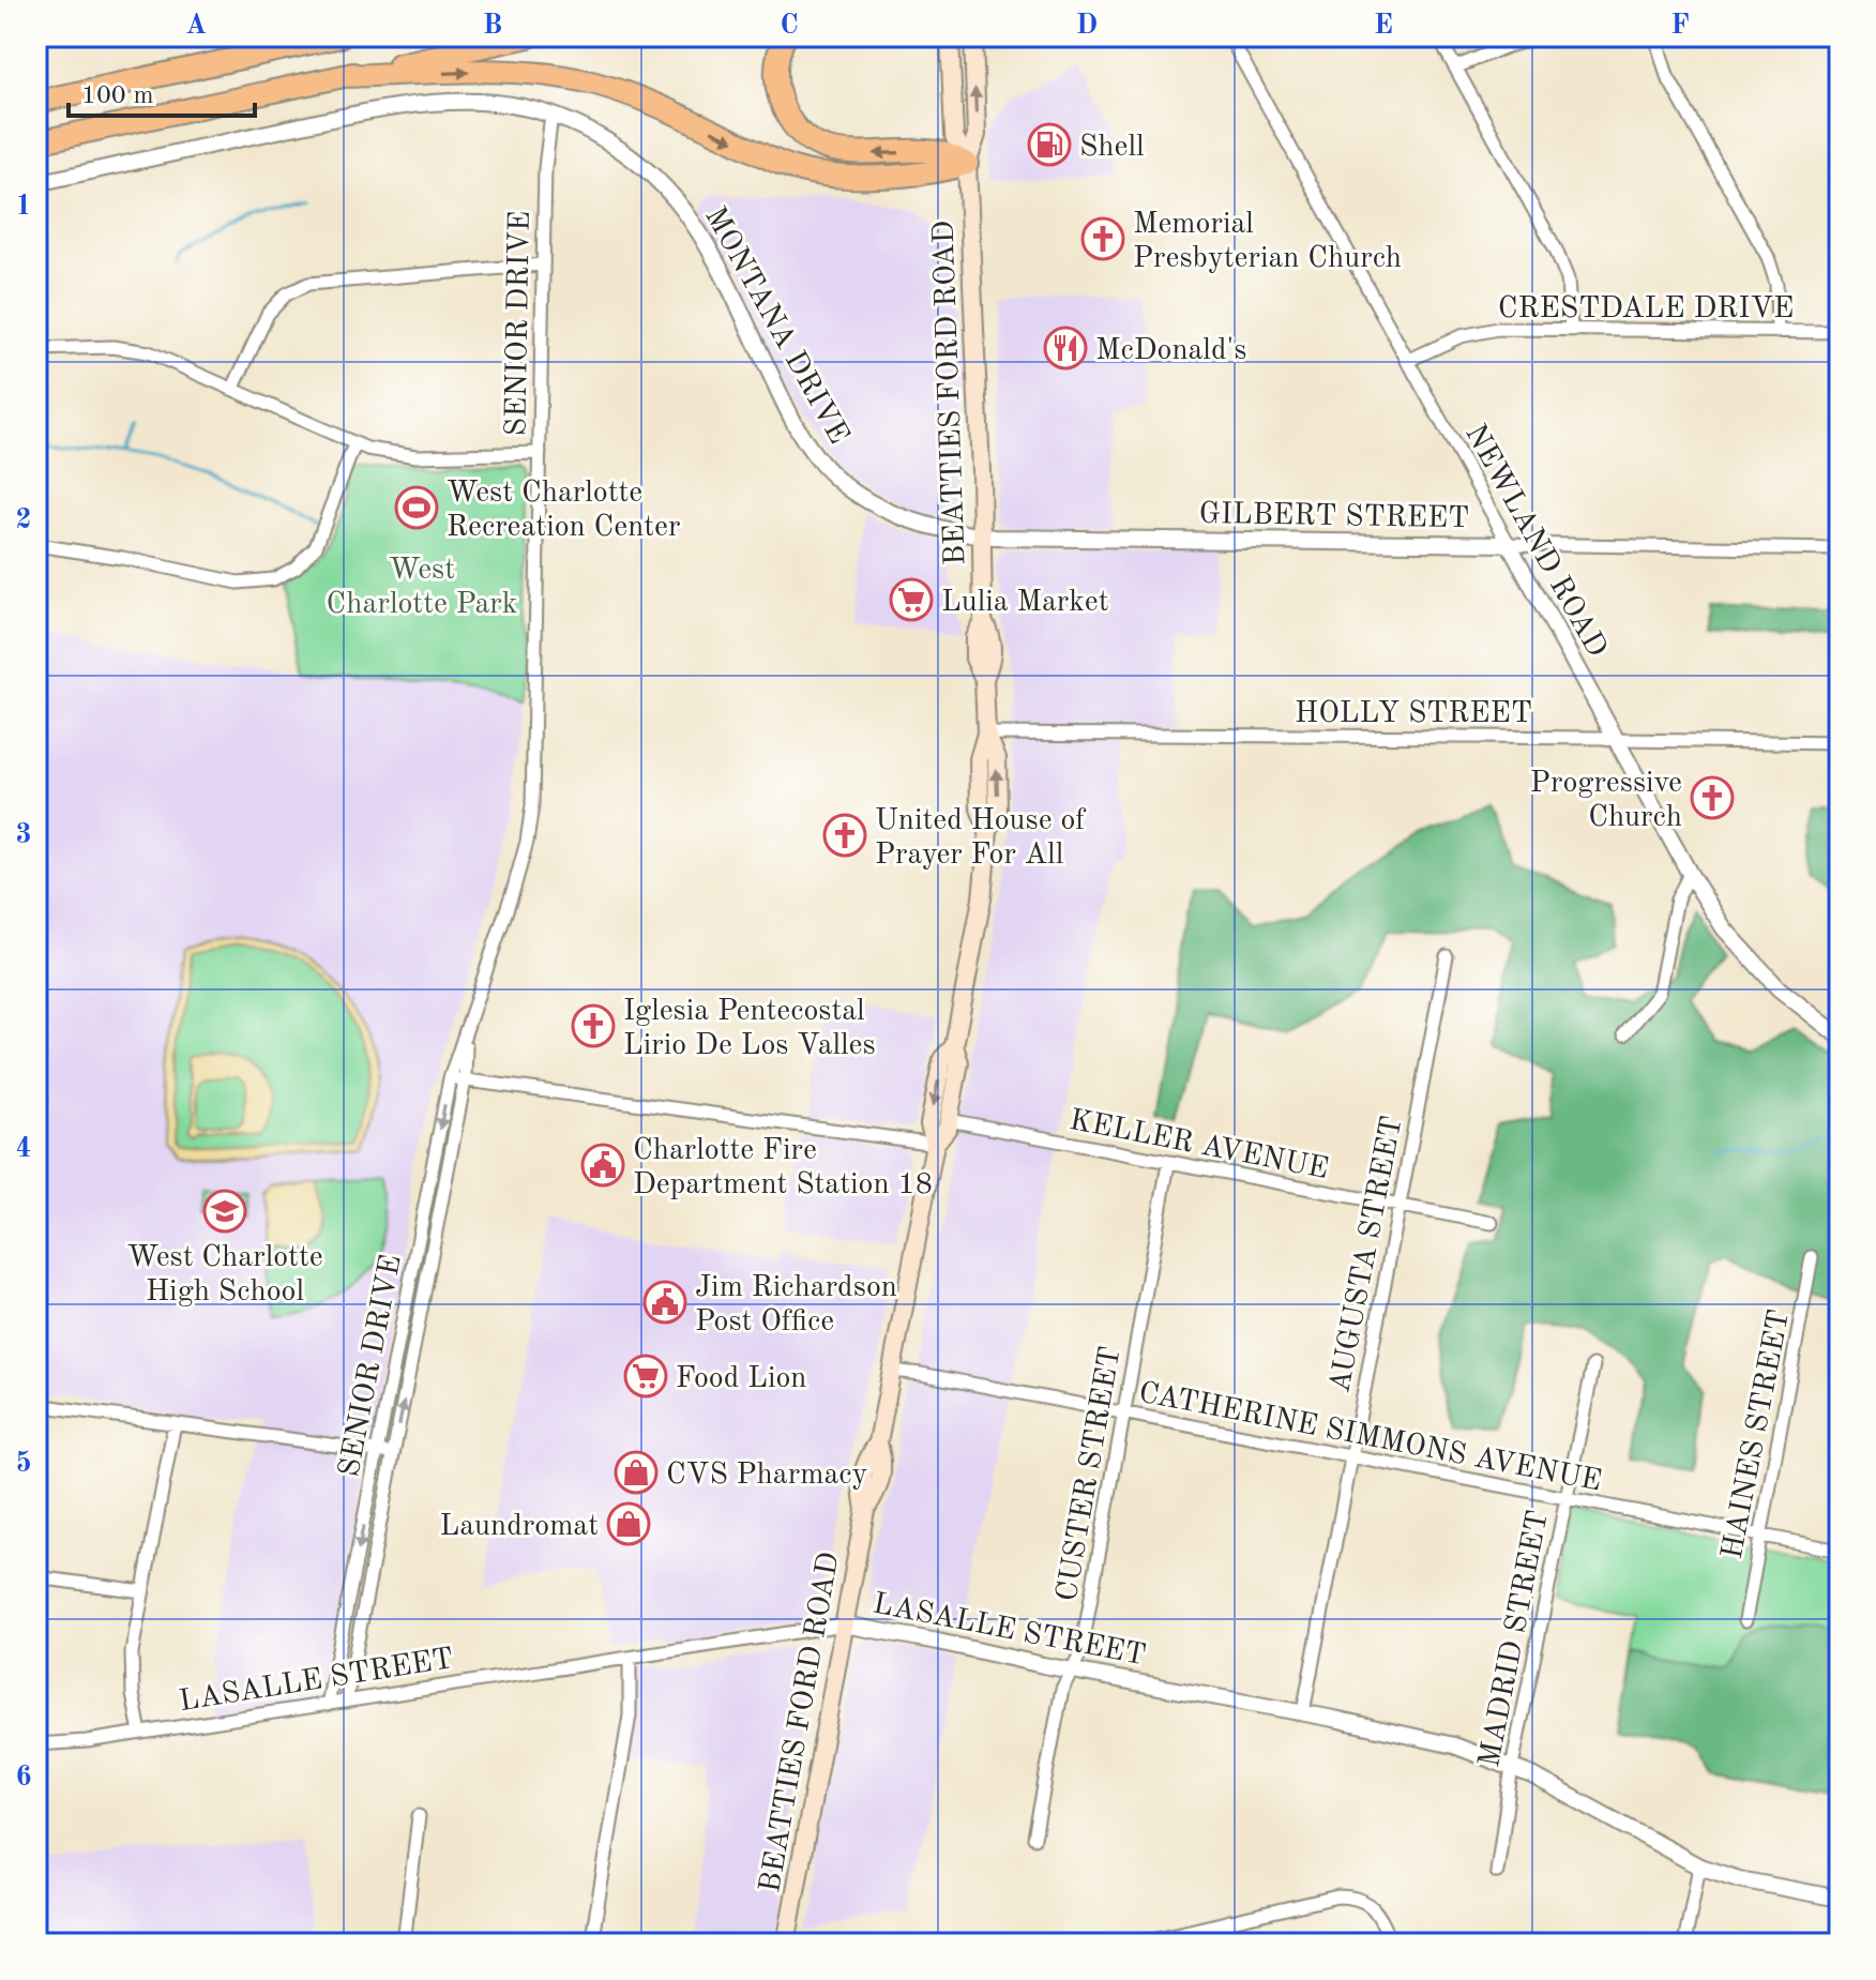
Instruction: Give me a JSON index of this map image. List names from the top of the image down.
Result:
{
  "streets": {
    "main road": ["BEATTIES FORD ROAD"],
    "street": [
      "CRESTDALE DRIVE",
      "SENIOR DRIVE",
      "MONTANA DRIVE",
      "GILBERT STREET",
      "NEWLAND ROAD",
      "HOLLY STREET",
      "KELLER AVENUE",
      "AUGUSTA STREET",
      "HAINES STREET",
      "CATHERINE SIMMONS AVENUE",
      "CUSTER STREET",
      "LASALLE STREET",
      "MADRID STREET"
    ]
  },
  "crossings": [
    ["CRESTDALE DRIVE", "NEWLAND ROAD"],
    ["SENIOR DRIVE", "MONTANA DRIVE"],
    ["SENIOR DRIVE", "LASALLE STREET"],
    ["MONTANA DRIVE", "BEATTIES FORD ROAD"],
    ["MONTANA DRIVE", "GILBERT STREET"],
    ["BEATTIES FORD ROAD", "GILBERT STREET"],
    ["BEATTIES FORD ROAD", "HOLLY STREET"],
    ["BEATTIES FORD ROAD", "KELLER AVENUE"],
    ["BEATTIES FORD ROAD", "CATHERINE SIMMONS AVENUE"],
    ["BEATTIES FORD ROAD", "LASALLE STREET"],
    ["GILBERT STREET", "NEWLAND ROAD"],
    ["NEWLAND ROAD", "HOLLY STREET"],
    ["KELLER AVENUE", "AUGUSTA STREET"],
    ["KELLER AVENUE", "CUSTER STREET"],
    ["AUGUSTA STREET", "CATHERINE SIMMONS AVENUE"],
    ["AUGUSTA STREET", "LASALLE STREET"],
    ["HAINES STREET", "CATHERINE SIMMONS AVENUE"],
    ["CATHERINE SIMMONS AVENUE", "CUSTER STREET"],
    ["CATHERINE SIMMONS AVENUE", "MADRID STREET"],
    ["CUSTER STREET", "LASALLE STREET"],
    ["LASALLE STREET", "MADRID STREET"]
  ],
  "parks": ["West Charlotte Park"],
  "places": {
    "fuel station": ["Shell"],
    "church": [
      "Memorial Presbyterian Church",
      "Progressive Church",
      "United House of Prayer For All",
      "Iglesia Pentecostal Lirio De Los Valles"
    ],
    "restaurant": ["McDonald's"],
    "sports": ["West Charlotte Recreation Center"],
    "supermarket": ["Lulia Market", "Food Lion"],
    "public building": ["Charlotte Fire Department Station 18", "Jim Richardson Post Office"],
    "school or university": ["West Charlotte High School"],
    "shop": ["CVS Pharmacy", "Laundromat"]
  },
  "scale_bar": "100 m",
  "grid": {
    "columns": [
      "A",
      "B",
      "C",
      "D",
      "E",
      "F"
    ],
    "rows": [
      "1",
      "2",
      "3",
      "4",
      "5",
      "6"
    ]
  }
}
